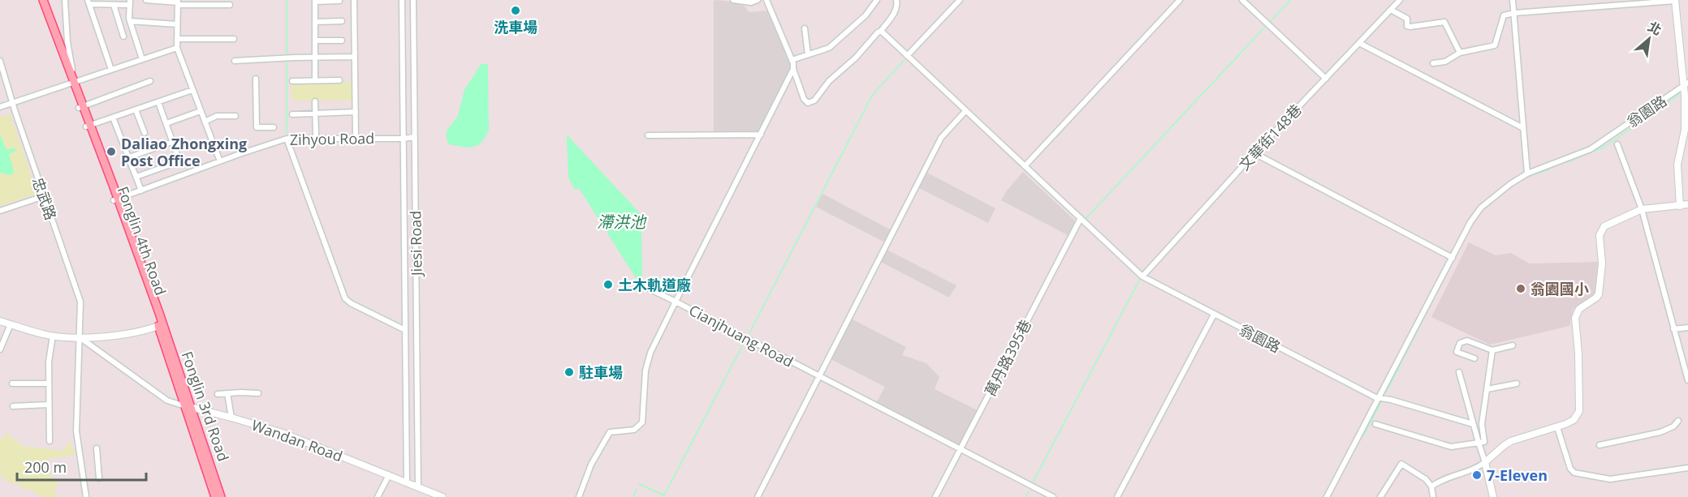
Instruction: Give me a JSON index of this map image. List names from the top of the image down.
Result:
{
  "streets": {
    "main road": ["Fonglin 4th Road", "Fonglin 3rd Road"],
    "street": [
      "翁園路",
      "文華街148巷",
      "Zihyou Road",
      "忠武路",
      "Jiesi Road",
      "Cianjhuang Road",
      "萬丹路395巷",
      "Wandan Road"
    ]
  },
  "crossings": [
    ["翁園路", "文華街148巷"],
    ["翁園路", "萬丹路395巷"],
    ["Zihyou Road", "Fonglin 4th Road"],
    ["Zihyou Road", "Jiesi Road"],
    ["Fonglin 4th Road", "Fonglin 3rd Road"],
    ["Jiesi Road", "Wandan Road"],
    ["Cianjhuang Road", "萬丹路395巷"],
    ["Fonglin 3rd Road", "Wandan Road"]
  ],
  "water": ["滯洪池"],
  "places": [
    "洗車場",
    "Daliao Zhongxing Post Office",
    "土木軌道廠",
    "翁園國小",
    "駐車場",
    "7-Eleven"
  ],
  "scale_bar": "200 m",
  "north": "top right"
}
